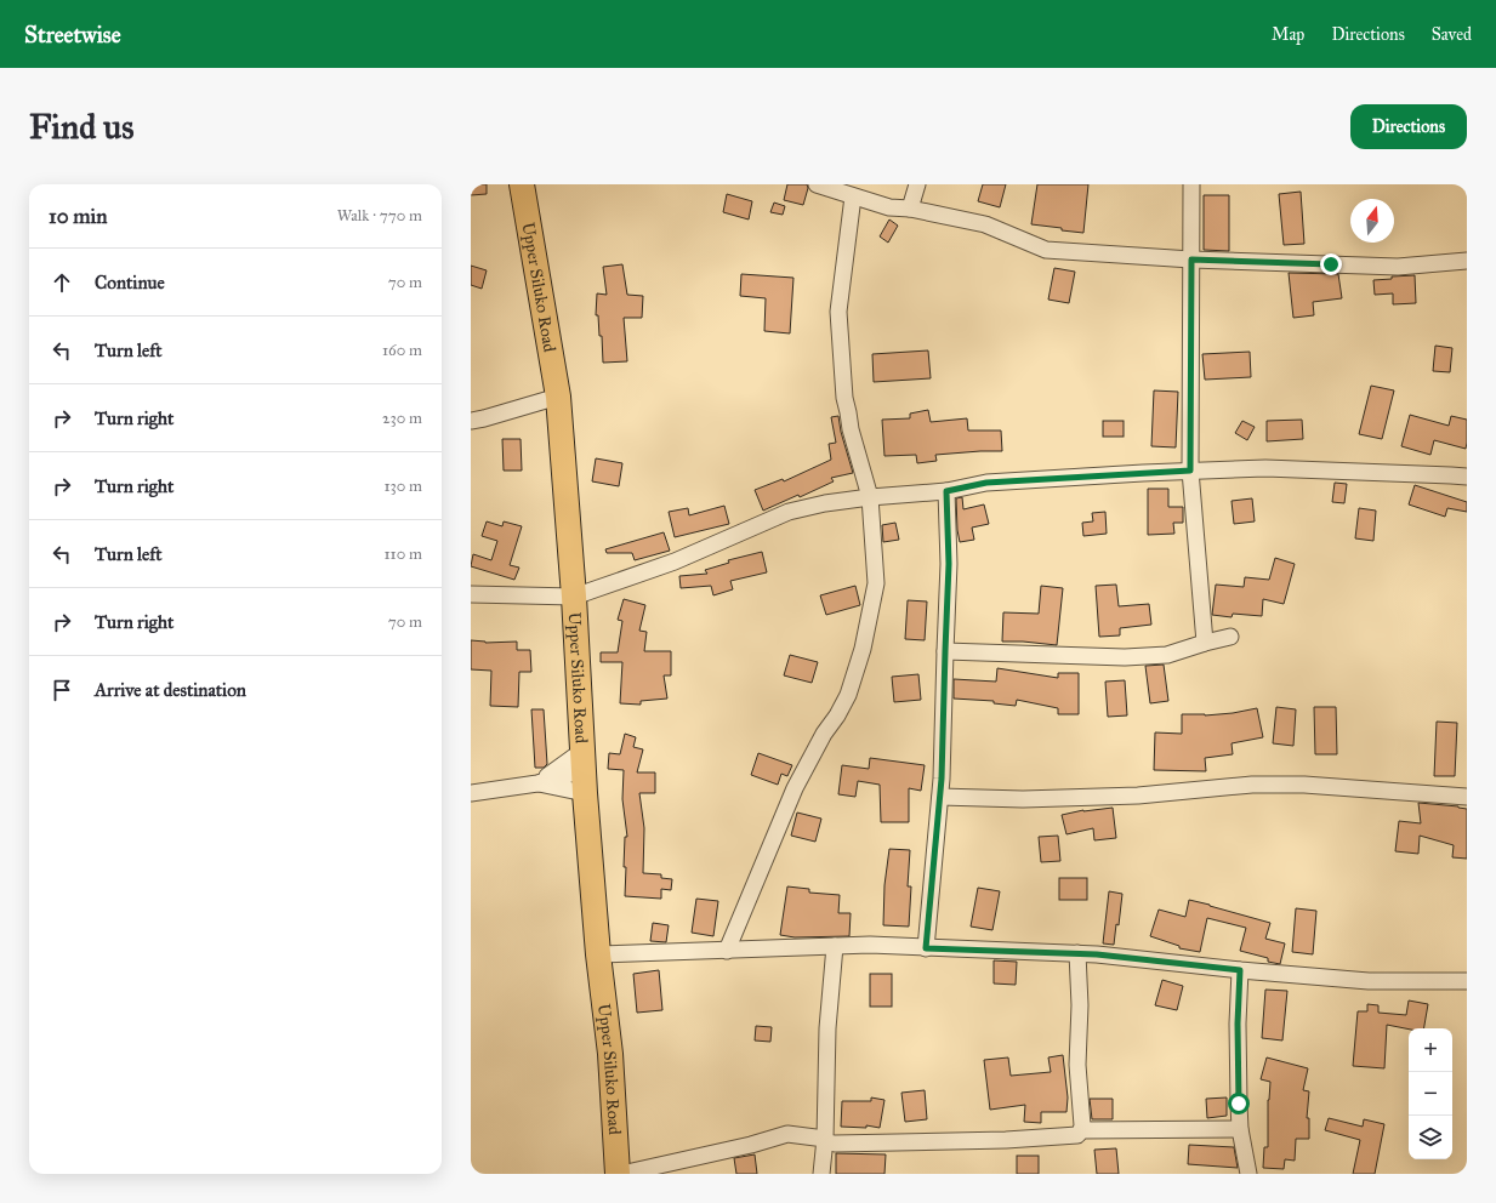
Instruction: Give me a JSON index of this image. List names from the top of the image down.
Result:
{
  "streets": {
    "main road": ["Upper Siluko Road"]
  },
  "north": "top",
  "page": {
    "header": "Streetwise",
    "nav": ["Map", "Directions", "Saved"],
    "buttons": "Directions",
    "title": "Find us",
    "heading": ["10 min", "Walk · 770 m"],
    "list": [
      ["Continue", "70 m"],
      ["Turn left", "160 m"],
      ["Turn right", "230 m"],
      ["Turn right", "130 m"],
      ["Turn left", "110 m"],
      ["Turn right", "70 m"],
      "Arrive at destination"
    ],
    "map_buttons": ["+", "−"]
  }
}
